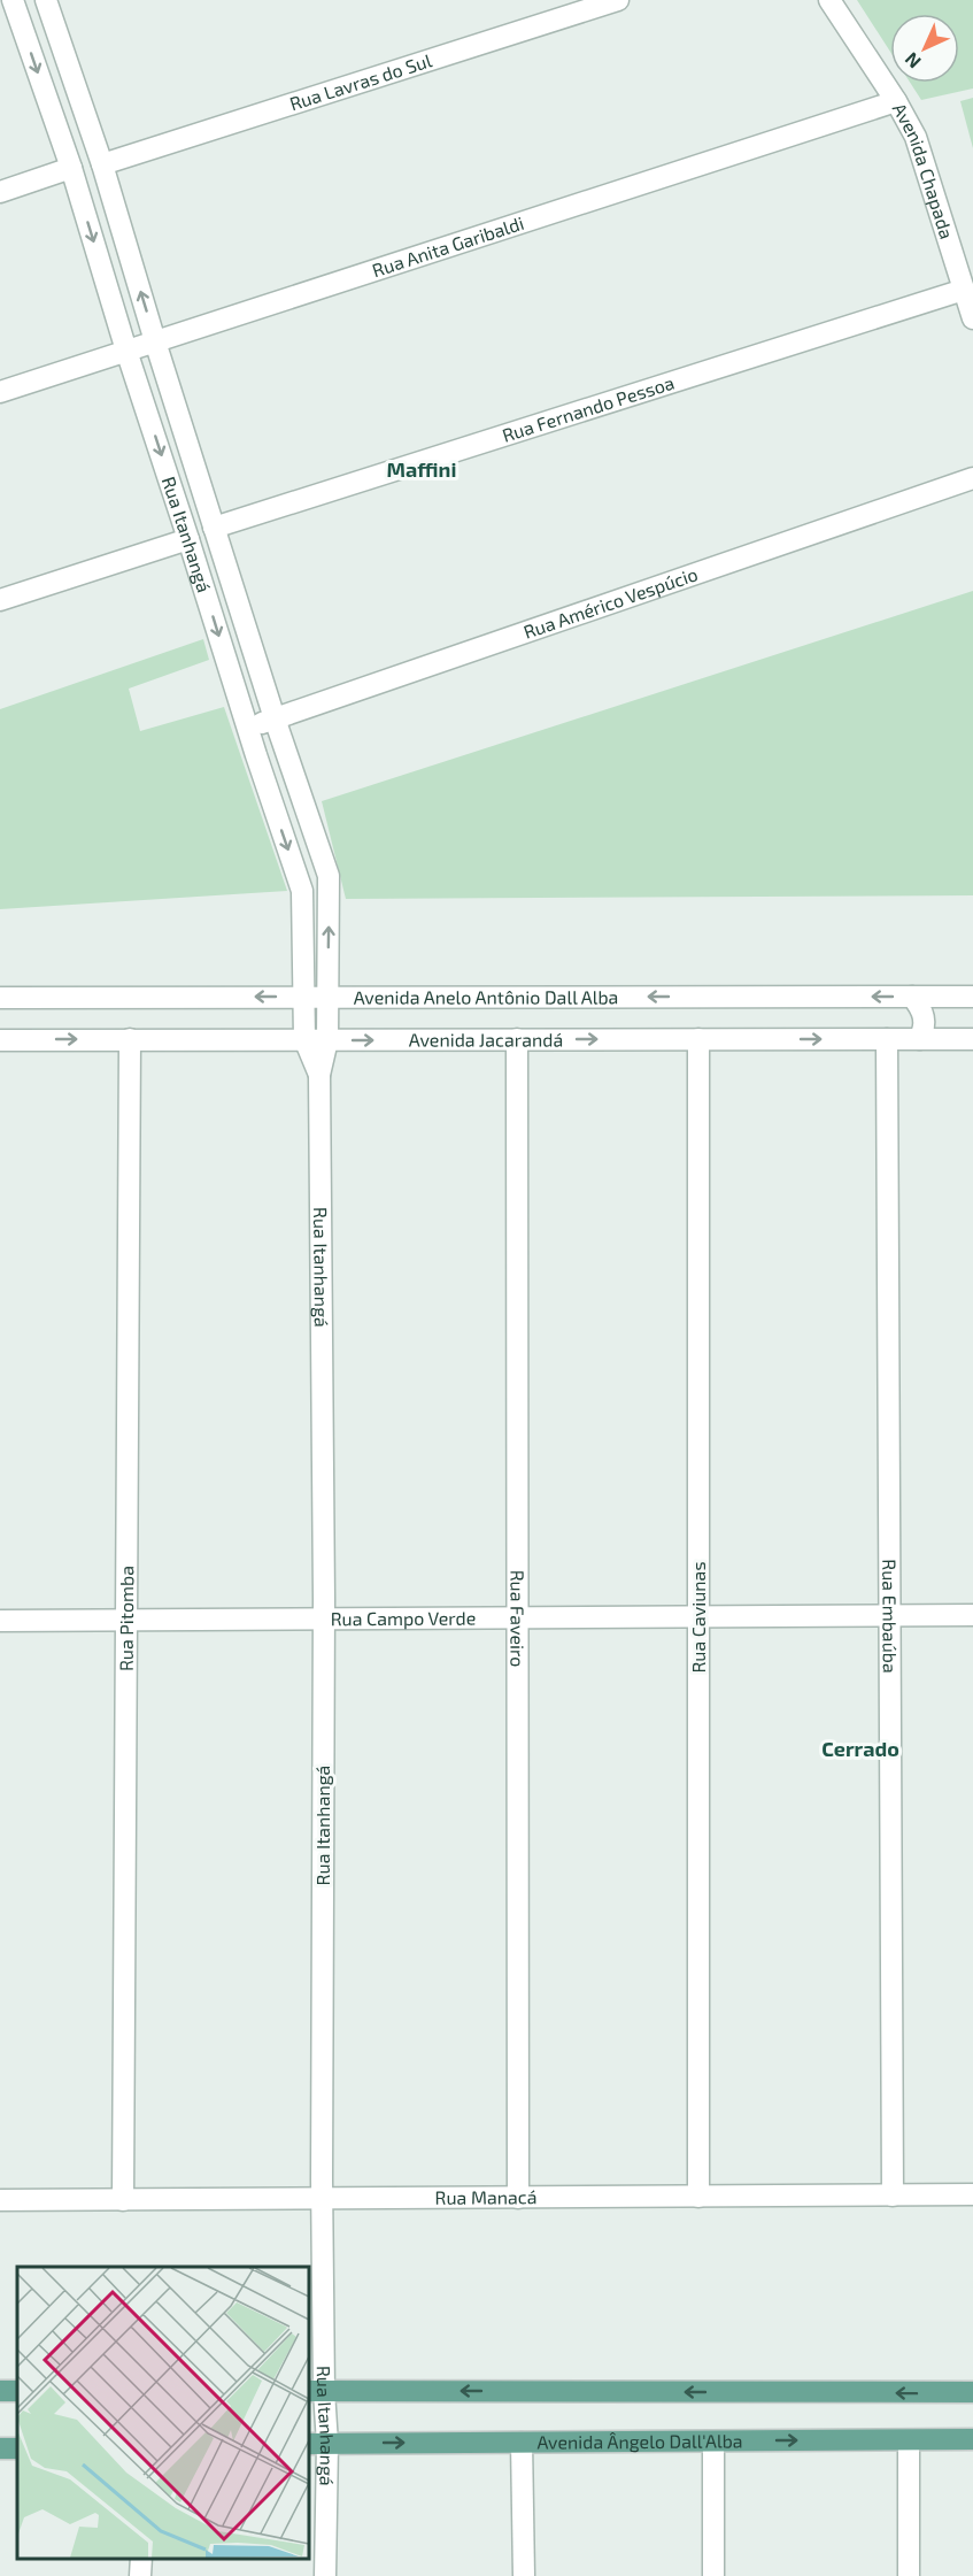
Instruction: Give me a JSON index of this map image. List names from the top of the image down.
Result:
{
  "streets": {
    "main road": ["Avenida Ângelo Dall'Alba"],
    "street": [
      "Rua Lavras do Sul",
      "Avenida Chapada",
      "Rua Anita Garibaldi",
      "Rua Fernando Pessoa",
      "Rua Itanhangá",
      "Rua Américo Vespúcio",
      "Avenida Anelo Antônio Dall Alba",
      "Avenida Jacarandá",
      "Rua Caviunas",
      "Rua Embaúba",
      "Rua Campo Verde",
      "Rua Faveiro",
      "Rua Pitomba",
      "Rua Manacá"
    ]
  },
  "crossings": [
    ["Rua Lavras do Sul", "Rua Itanhangá"],
    ["Avenida Chapada", "Rua Anita Garibaldi"],
    ["Avenida Chapada", "Rua Fernando Pessoa"],
    ["Rua Anita Garibaldi", "Rua Itanhangá"],
    ["Rua Fernando Pessoa", "Rua Itanhangá"],
    ["Rua Itanhangá", "Rua Américo Vespúcio"],
    ["Rua Itanhangá", "Avenida Anelo Antônio Dall Alba"],
    ["Rua Itanhangá", "Avenida Jacarandá"],
    ["Rua Itanhangá", "Rua Campo Verde"],
    ["Rua Itanhangá", "Rua Manacá"],
    ["Rua Itanhangá", "Avenida Ângelo Dall'Alba"],
    ["Avenida Jacarandá", "Rua Caviunas"],
    ["Avenida Jacarandá", "Rua Embaúba"],
    ["Avenida Jacarandá", "Rua Faveiro"],
    ["Avenida Jacarandá", "Rua Pitomba"],
    ["Rua Caviunas", "Rua Campo Verde"],
    ["Rua Caviunas", "Rua Manacá"],
    ["Rua Embaúba", "Rua Campo Verde"],
    ["Rua Embaúba", "Rua Manacá"],
    ["Rua Campo Verde", "Rua Faveiro"],
    ["Rua Campo Verde", "Rua Pitomba"],
    ["Rua Faveiro", "Rua Manacá"],
    ["Rua Pitomba", "Rua Manacá"]
  ],
  "one_way": ["Avenida Anelo Antônio Dall Alba", "Avenida Jacarandá"],
  "districts": ["Maffini", "Cerrado"],
  "north": "bottom left"
}
